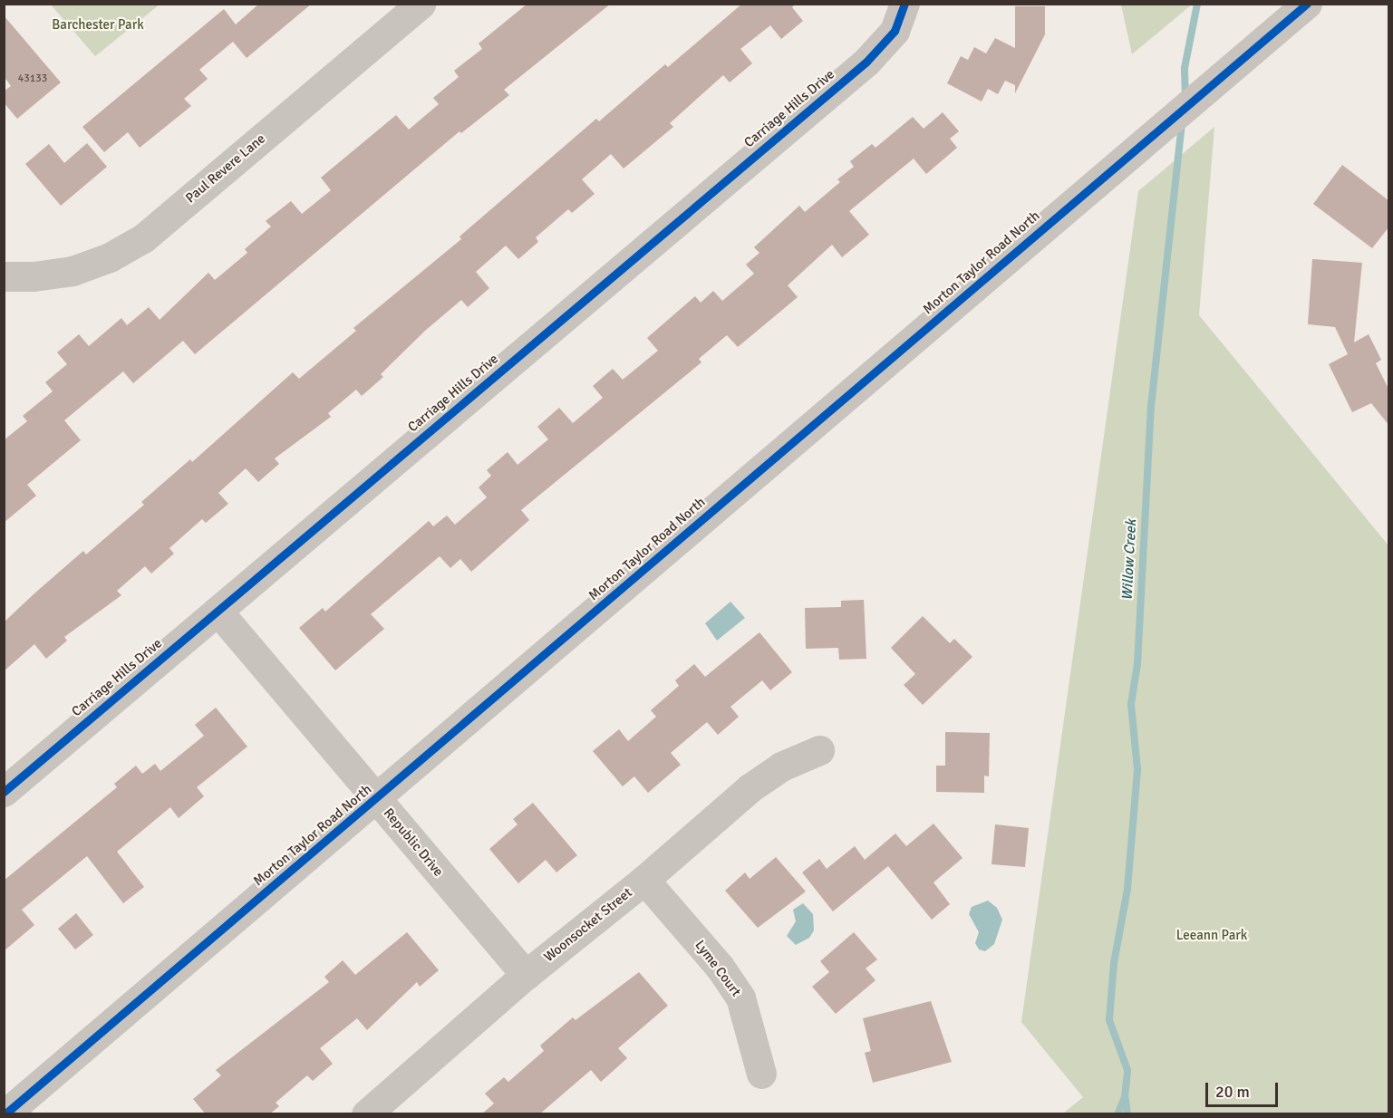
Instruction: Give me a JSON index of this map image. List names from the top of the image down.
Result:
{
  "streets": {
    "street": [
      "Carriage Hills Drive",
      "Paul Revere Lane",
      "Morton Taylor Road North",
      "Republic Drive",
      "Woonsocket Street",
      "Lyme Court"
    ]
  },
  "crossings": [
    ["Carriage Hills Drive", "Republic Drive"],
    ["Morton Taylor Road North", "Republic Drive"],
    ["Republic Drive", "Woonsocket Street"],
    ["Woonsocket Street", "Lyme Court"]
  ],
  "water": ["Willow Creek"],
  "parks": ["Barchester Park", "Leeann Park"],
  "house_numbers": ["43133"],
  "scale_bar": "20 m"
}
